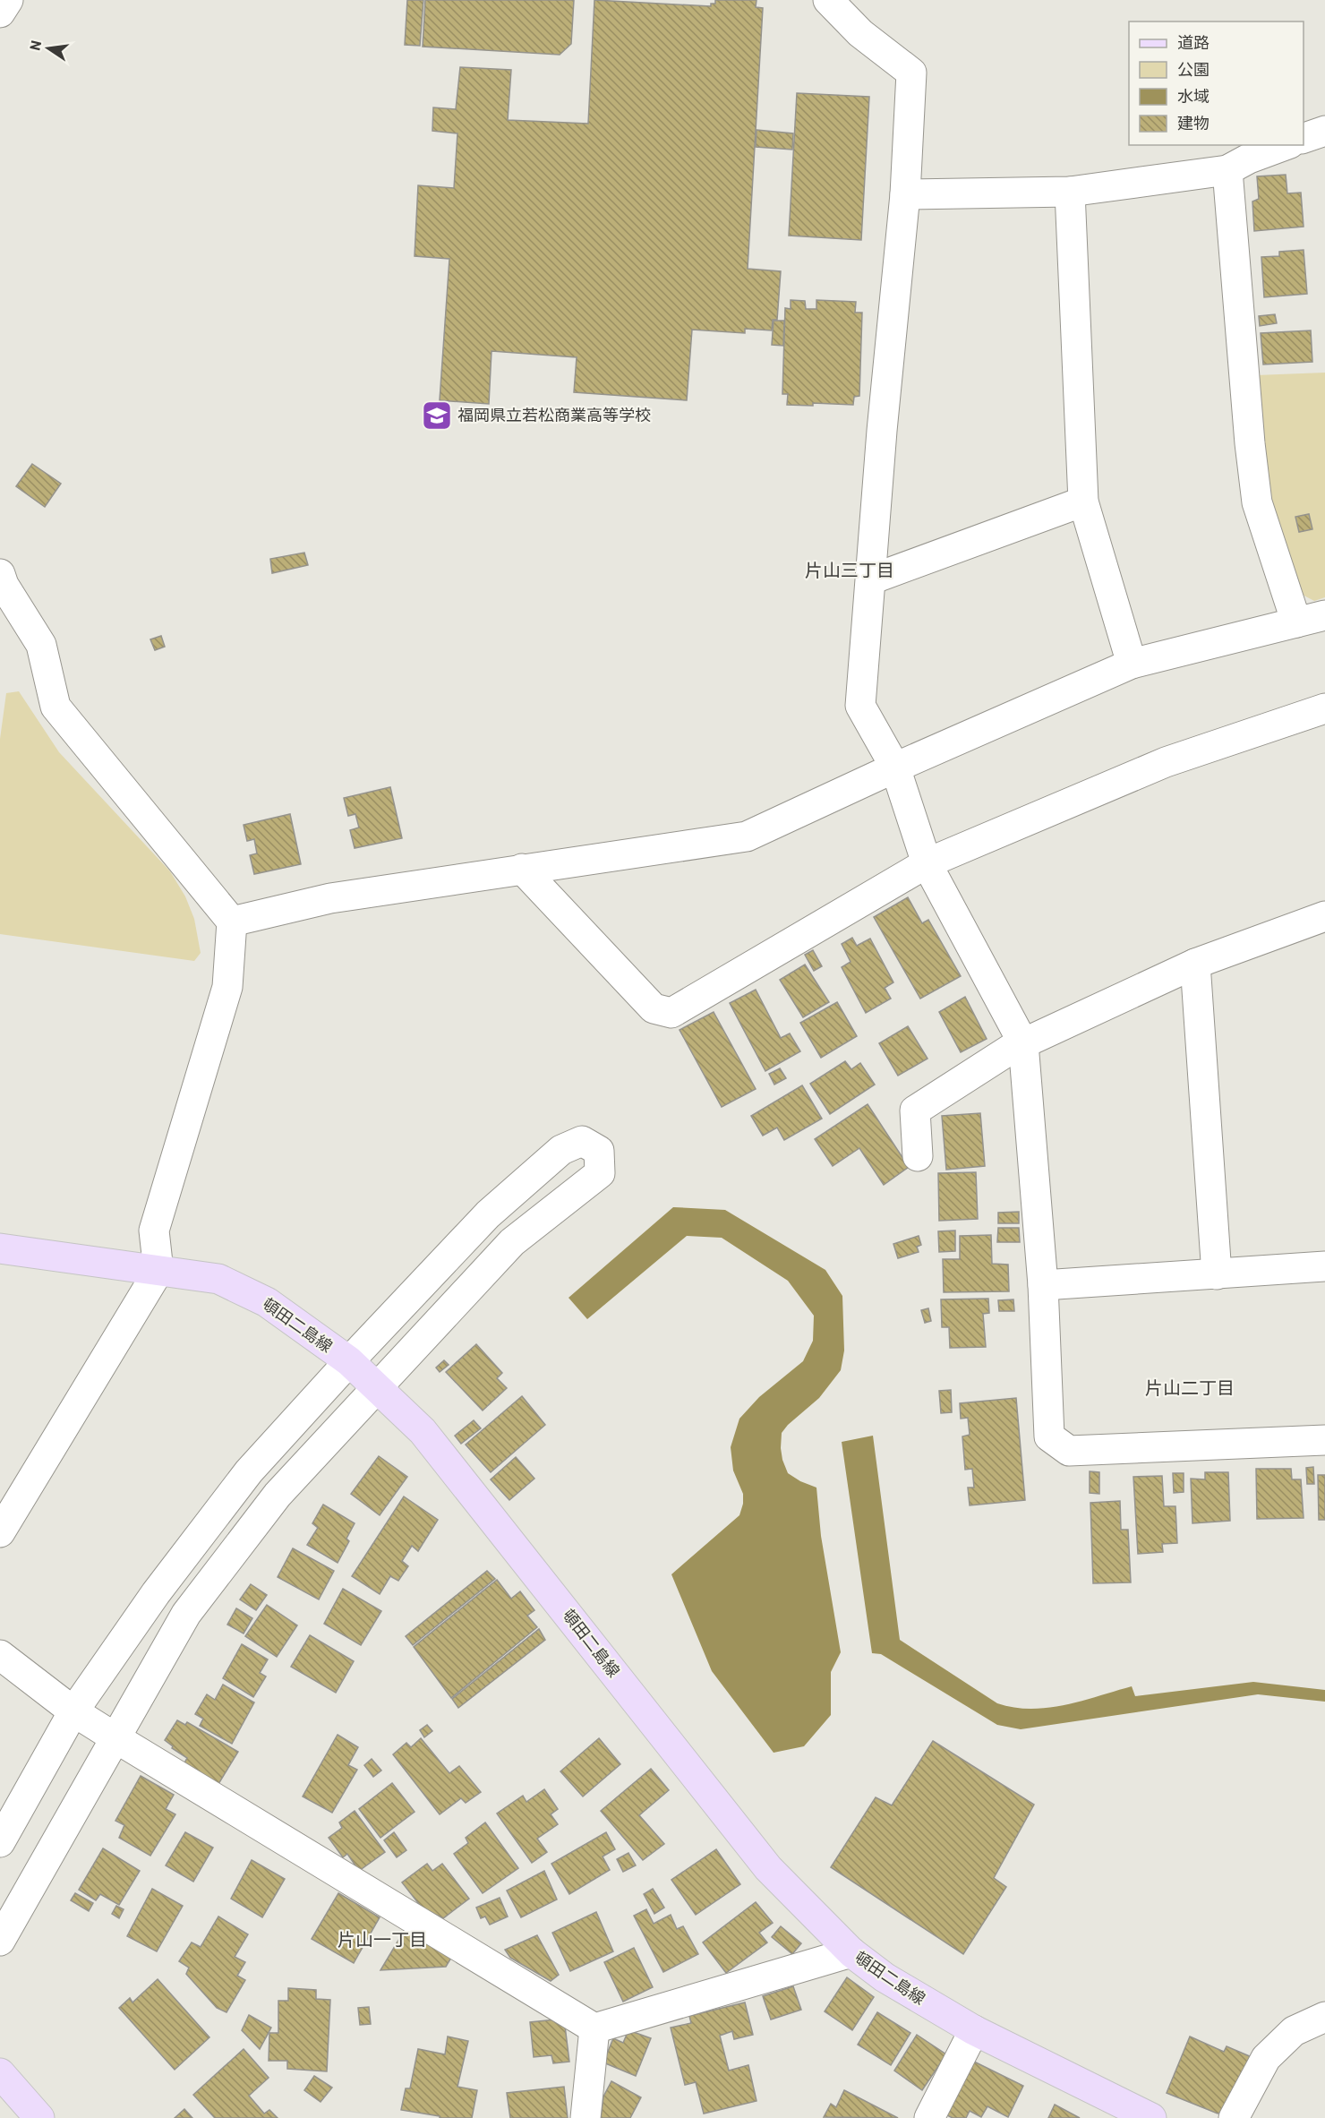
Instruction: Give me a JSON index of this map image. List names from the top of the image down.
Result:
{
  "streets": {
    "main road": ["頓田二島線"]
  },
  "districts": ["片山三丁目", "片山二丁目", "片山一丁目"],
  "places": {
    "school or university": ["福岡県立若松商業高等学校"]
  },
  "legend": [
    "道路",
    "公園",
    "水域",
    "建物"
  ],
  "north": "left"
}
